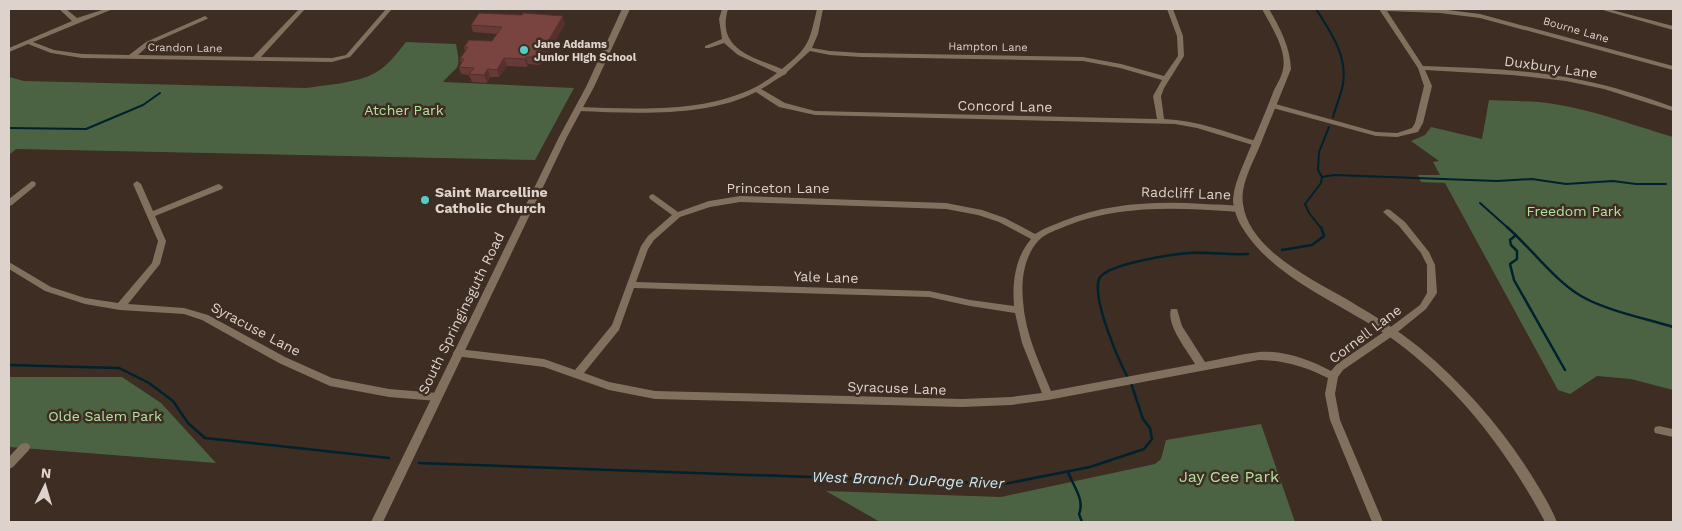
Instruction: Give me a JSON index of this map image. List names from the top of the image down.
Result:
{
  "streets": {
    "street": [
      "Bourne Lane",
      "Hampton Lane",
      "Crandon Lane",
      "Duxbury Lane",
      "Concord Lane",
      "Princeton Lane",
      "Radcliff Lane",
      "Yale Lane",
      "South Springinsguth Road",
      "Syracuse Lane",
      "Cornell Lane"
    ]
  },
  "crossings": [
    ["Princeton Lane", "Radcliff Lane"],
    ["Princeton Lane", "Yale Lane"],
    ["Princeton Lane", "Syracuse Lane"],
    ["South Springinsguth Road", "Syracuse Lane"],
    ["Syracuse Lane", "Cornell Lane"]
  ],
  "water": ["West Branch DuPage River"],
  "parks": [
    "Atcher Park",
    "Freedom Park",
    "Olde Salem Park",
    "Jay Cee Park"
  ],
  "places": ["Jane Addams Junior High School", "Saint Marcelline Catholic Church"],
  "north": "top"
}
